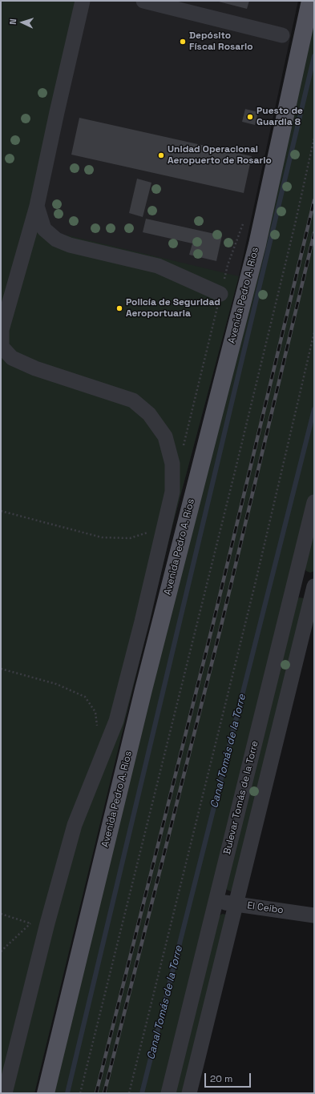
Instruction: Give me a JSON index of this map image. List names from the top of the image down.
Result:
{
  "streets": {
    "main road": ["Avenida Pedro A. Ríos"],
    "street": ["Bulevar Tomás de la Torre", "El Ceibo"]
  },
  "crossings": [
    ["Bulevar Tomás de la Torre", "El Ceibo"]
  ],
  "water": ["Canal Tomás de la Torre"],
  "places": [
    "Depósito Físcal Rosario",
    "Puesto de Guardia 8",
    "Unidad Operacional Aeropuerto de Rosario",
    "Policía de Seguridad Aeroportuaria"
  ],
  "scale_bar": "20 m",
  "north": "left"
}
